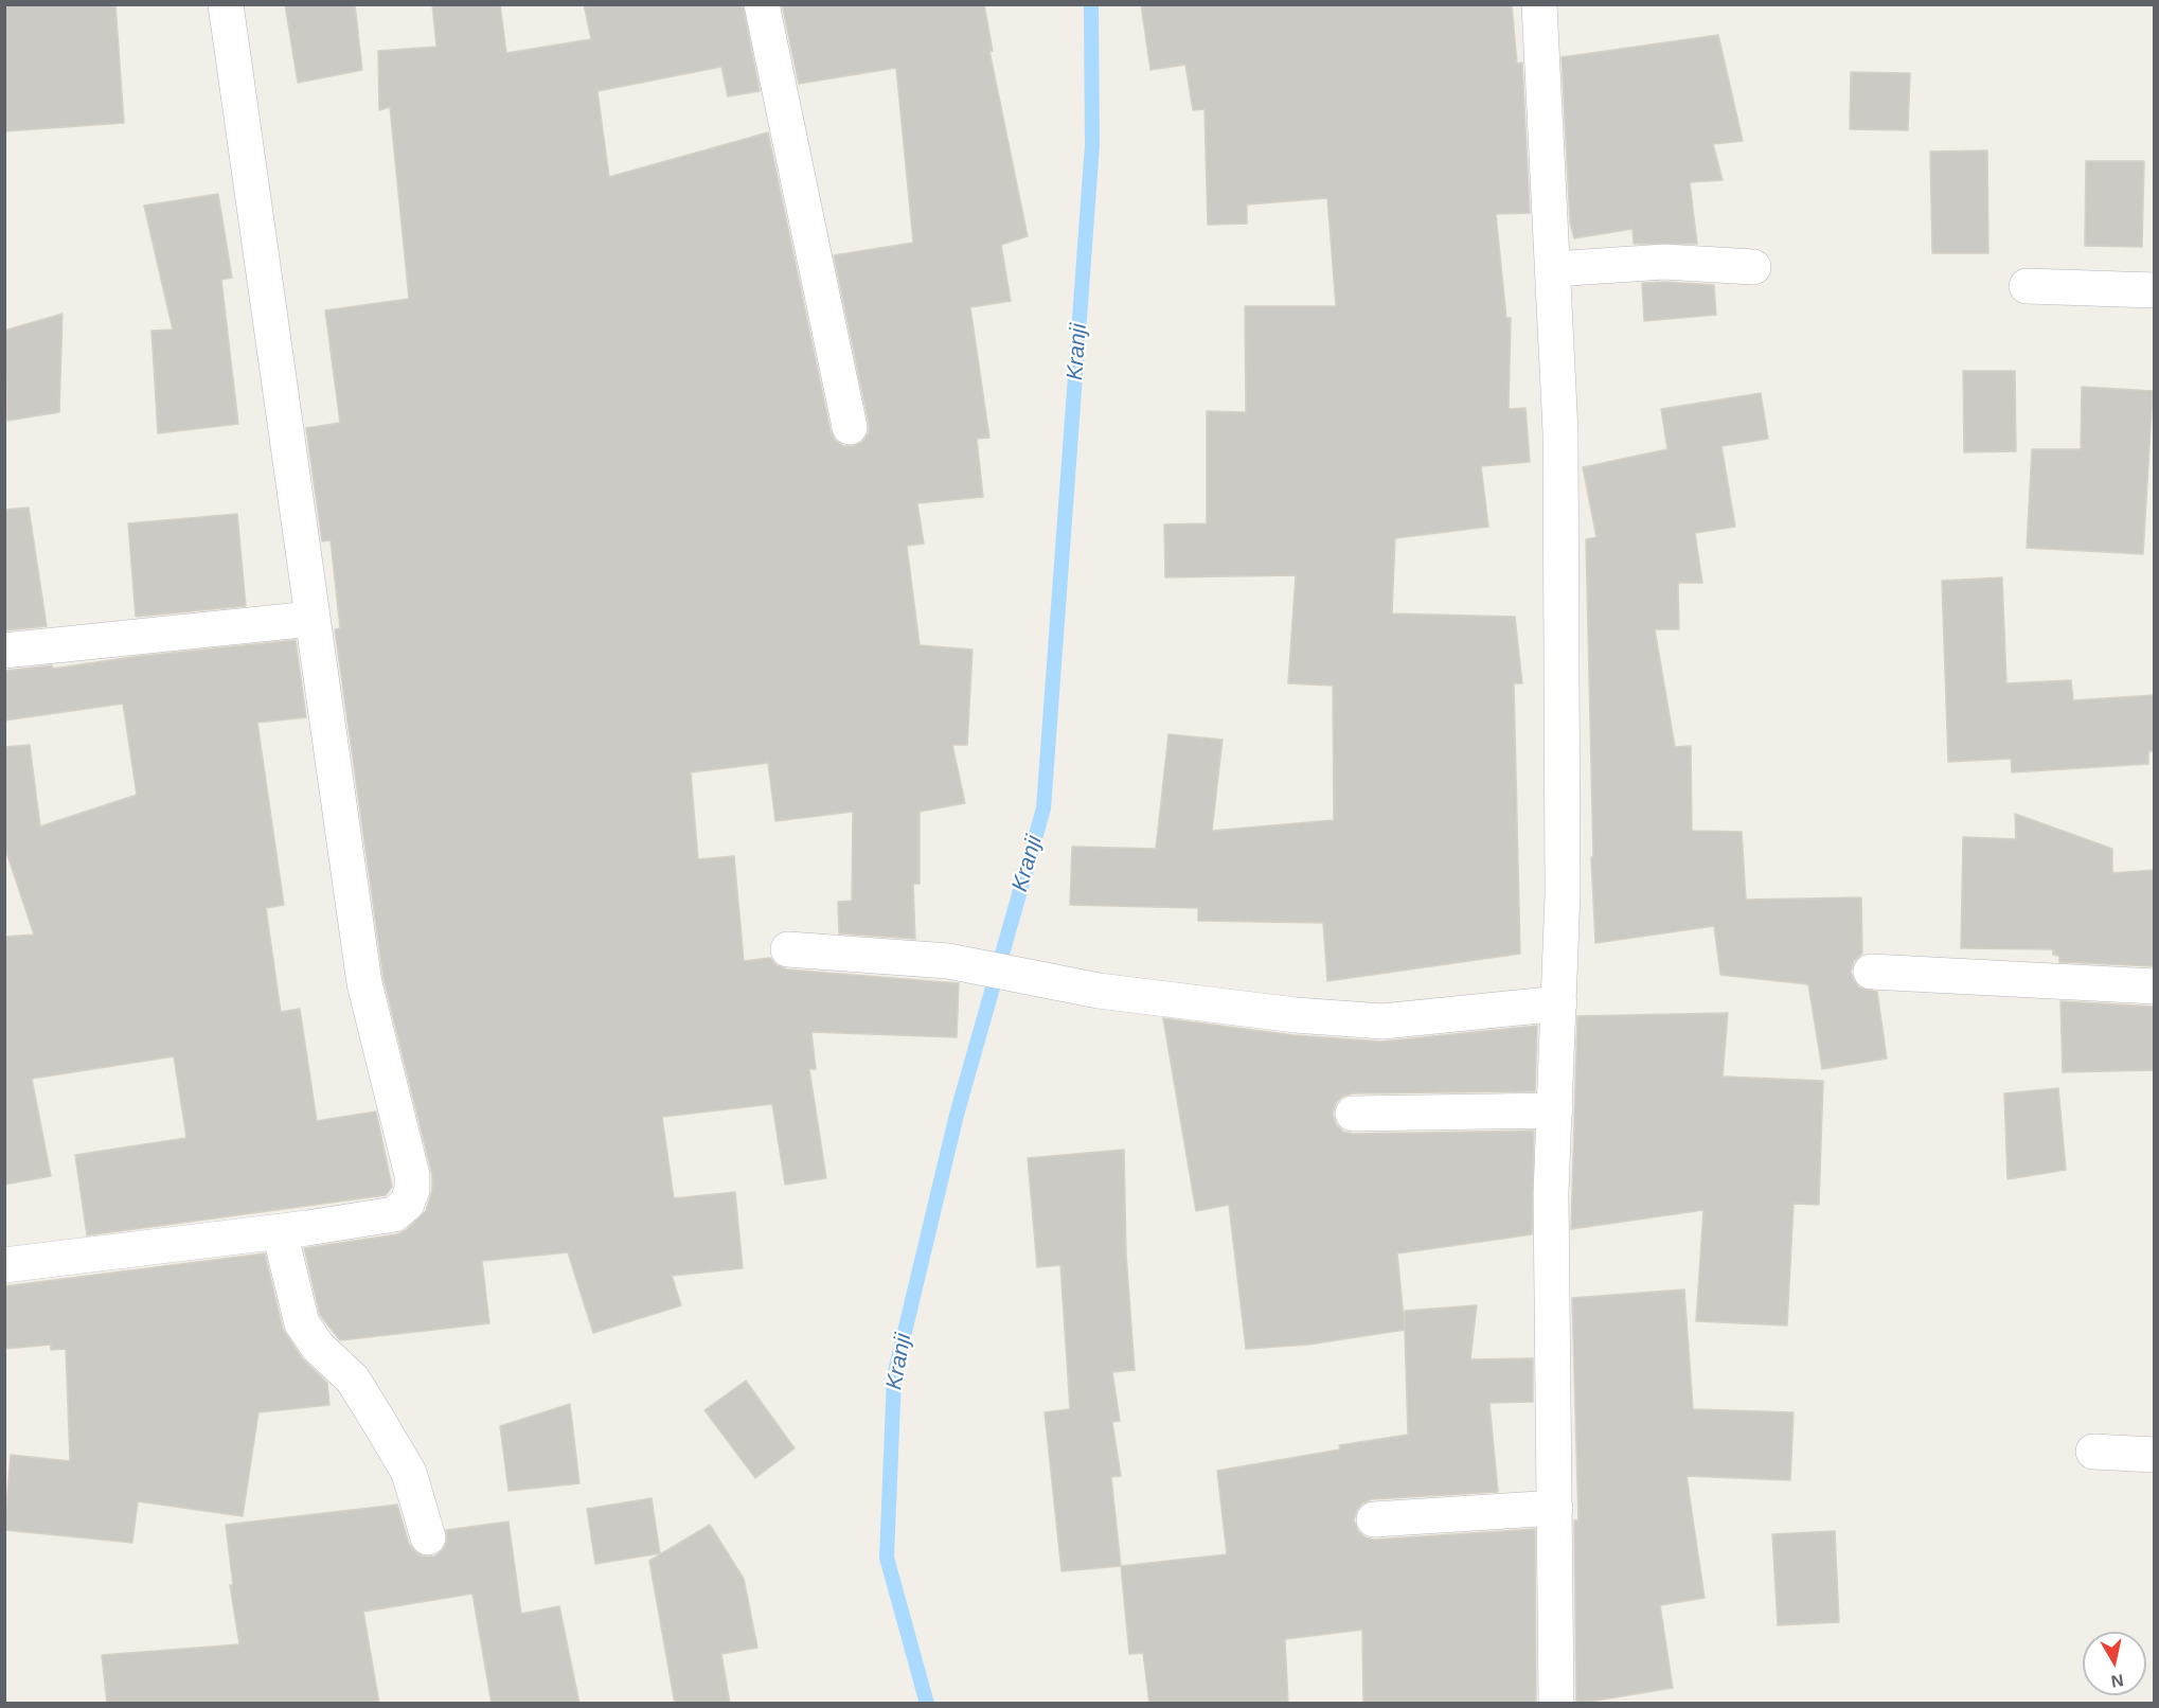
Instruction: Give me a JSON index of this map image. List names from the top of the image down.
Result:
{
  "water": ["Kranji"],
  "north": "bottom"
}
